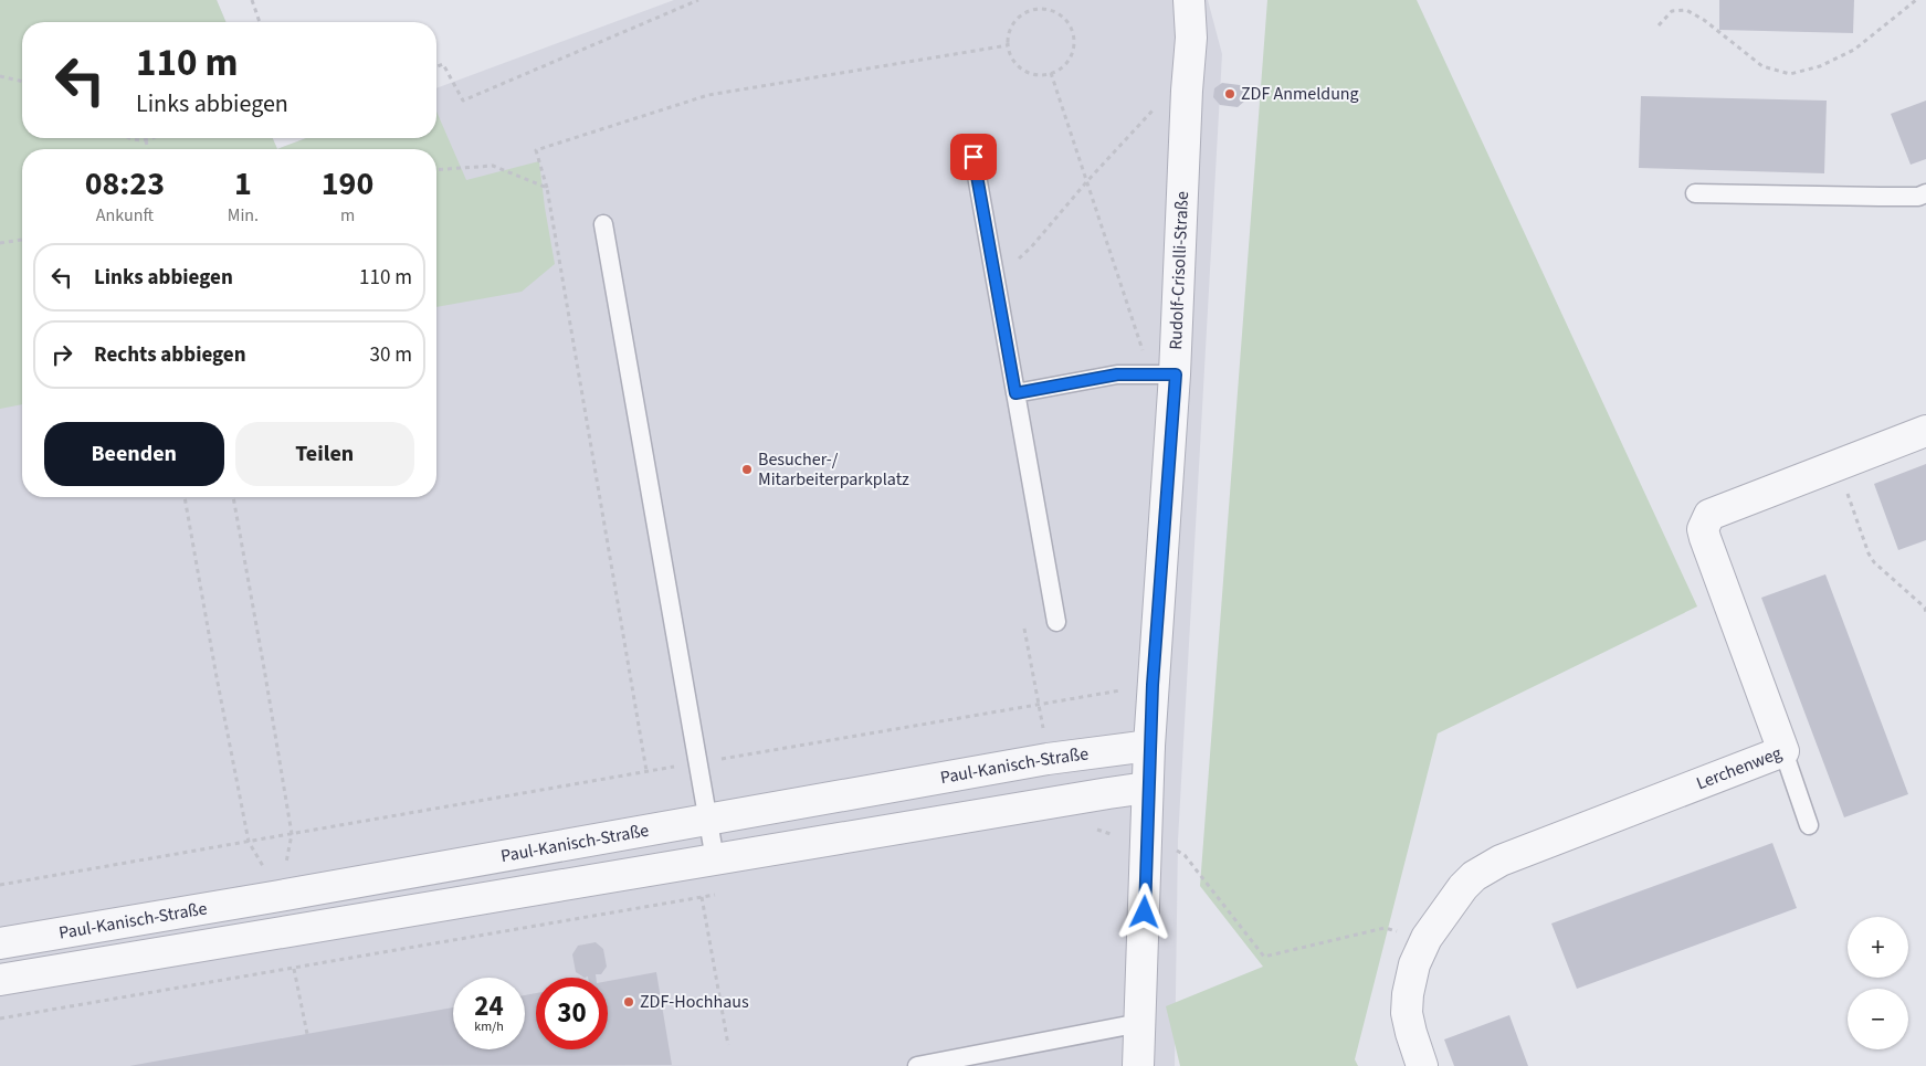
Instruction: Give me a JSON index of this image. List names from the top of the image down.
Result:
{
  "streets": {
    "street": ["Rudolf-Crisolli-Straße", "Paul-Kanisch-Straße", "Lerchenweg"]
  },
  "crossings": [
    ["Rudolf-Crisolli-Straße", "Paul-Kanisch-Straße"]
  ],
  "places": ["ZDF Anmeldung", "Besucher-/ Mitarbeiterparkplatz", "ZDF-Hochhaus"],
  "page": {
    "turn": ["110 m", "Links abbiegen"],
    "eta": [
      "08:23",
      "Ankunft",
      "1",
      "Min.",
      "190",
      "m"
    ],
    "list": [
      {
        "name": "Links abbiegen",
        "value": "110 m"
      },
      {
        "name": "Rechts abbiegen",
        "value": "30 m"
      }
    ],
    "buttons": ["Beenden", "Teilen"],
    "map_buttons": ["+", "−"],
    "speed": "24 km/h",
    "limit": "30"
  }
}
